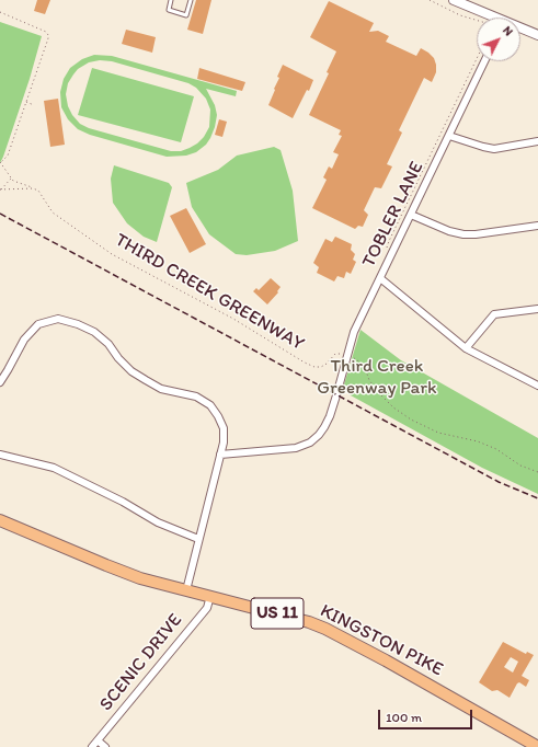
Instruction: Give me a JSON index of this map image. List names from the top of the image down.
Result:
{
  "streets": {
    "main road": ["US 11", "KINGSTON PIKE"],
    "street": ["TOBLER LANE", "SCENIC DRIVE"],
    "path": ["THIRD CREEK GREENWAY"]
  },
  "crossings": [
    ["TOBLER LANE", "THIRD CREEK GREENWAY"],
    ["KINGSTON PIKE", "SCENIC DRIVE"]
  ],
  "parks": ["Third Creek Greenway Park"],
  "scale_bar": "100 m",
  "north": "top right"
}
